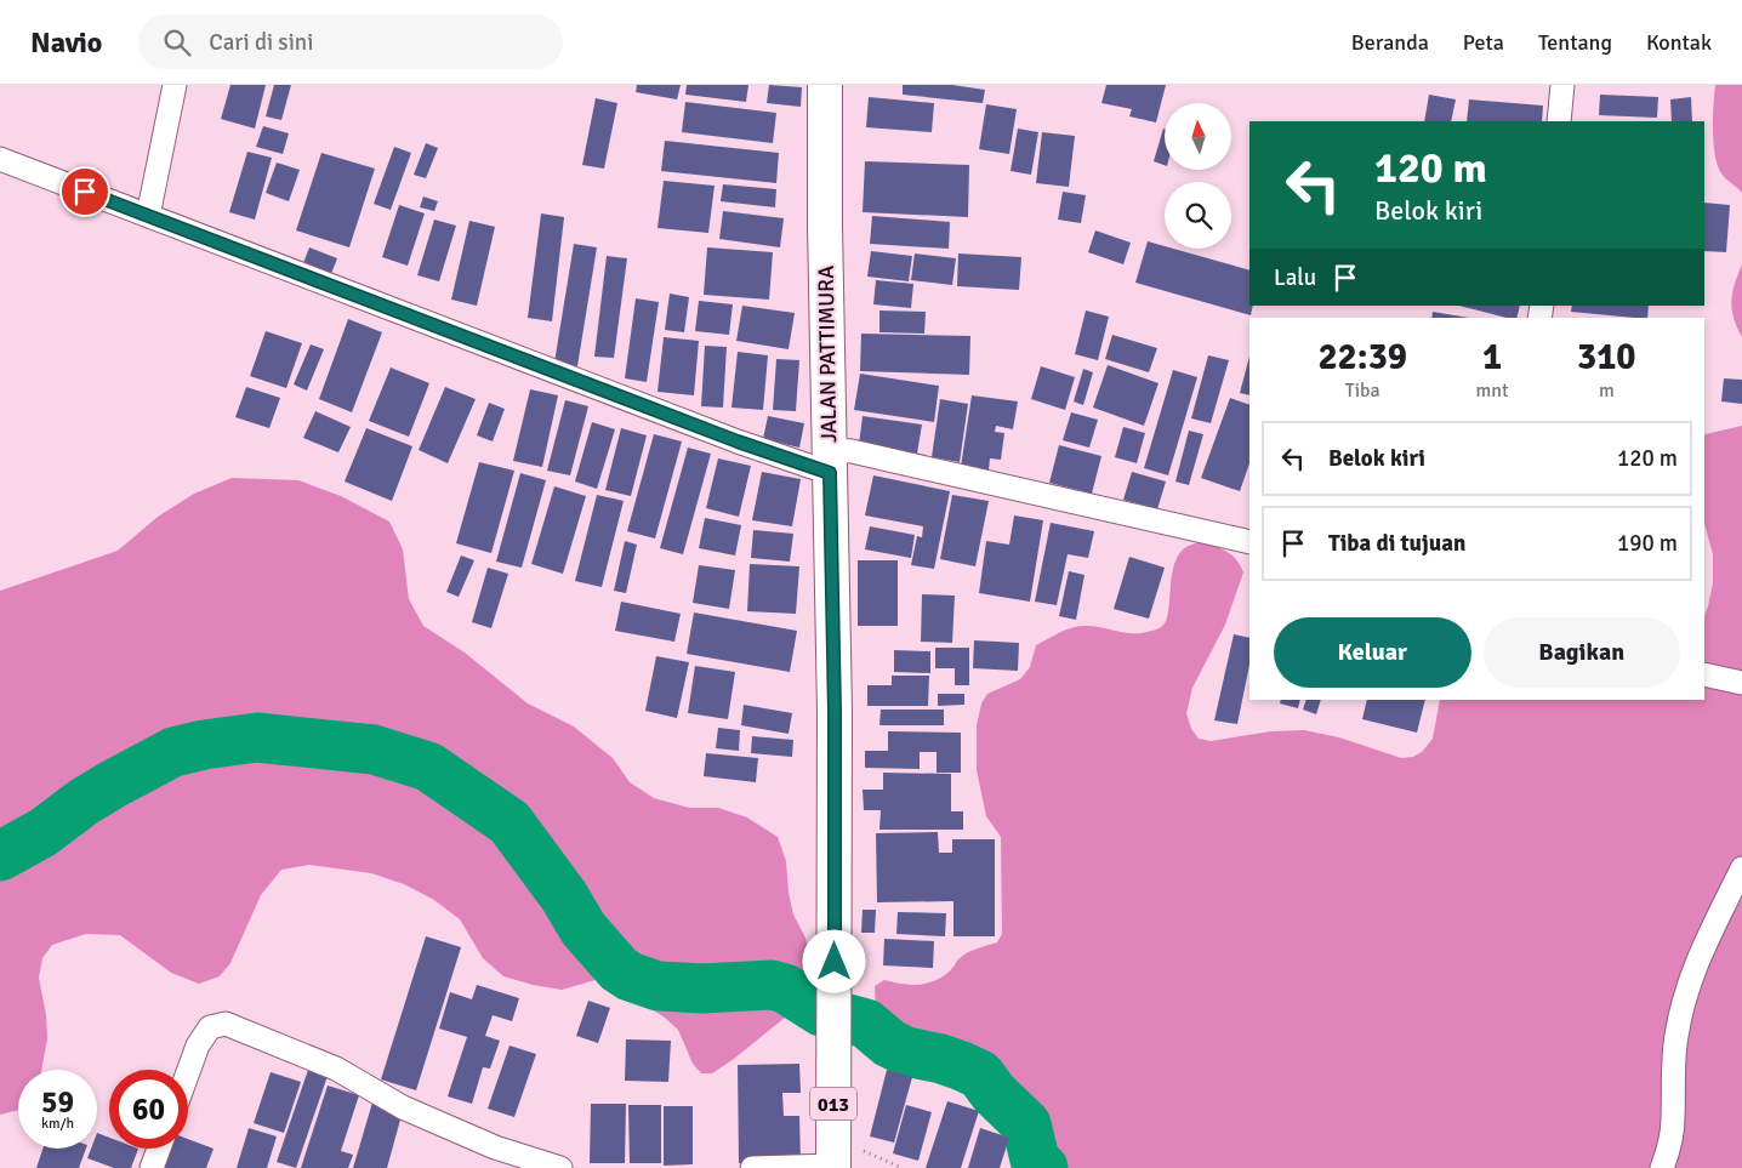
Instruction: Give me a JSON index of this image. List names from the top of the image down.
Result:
{
  "streets": {
    "main road": ["JALAN PATTIMURA", "013"]
  },
  "north": "top",
  "page": {
    "header": "Navio",
    "search": "Cari di sini",
    "nav": [
      "Beranda",
      "Peta",
      "Tentang",
      "Kontak"
    ],
    "turn": ["120 m", "Belok kiri"],
    "then": "Lalu",
    "eta": [
      "22:39",
      "Tiba",
      "1",
      "mnt",
      "310",
      "m"
    ],
    "list": [
      {
        "name": "Belok kiri",
        "value": "120 m"
      },
      {
        "name": "Tiba di tujuan",
        "value": "190 m"
      }
    ],
    "buttons": ["Keluar", "Bagikan"],
    "speed": "59 km/h",
    "limit": "60"
  }
}
